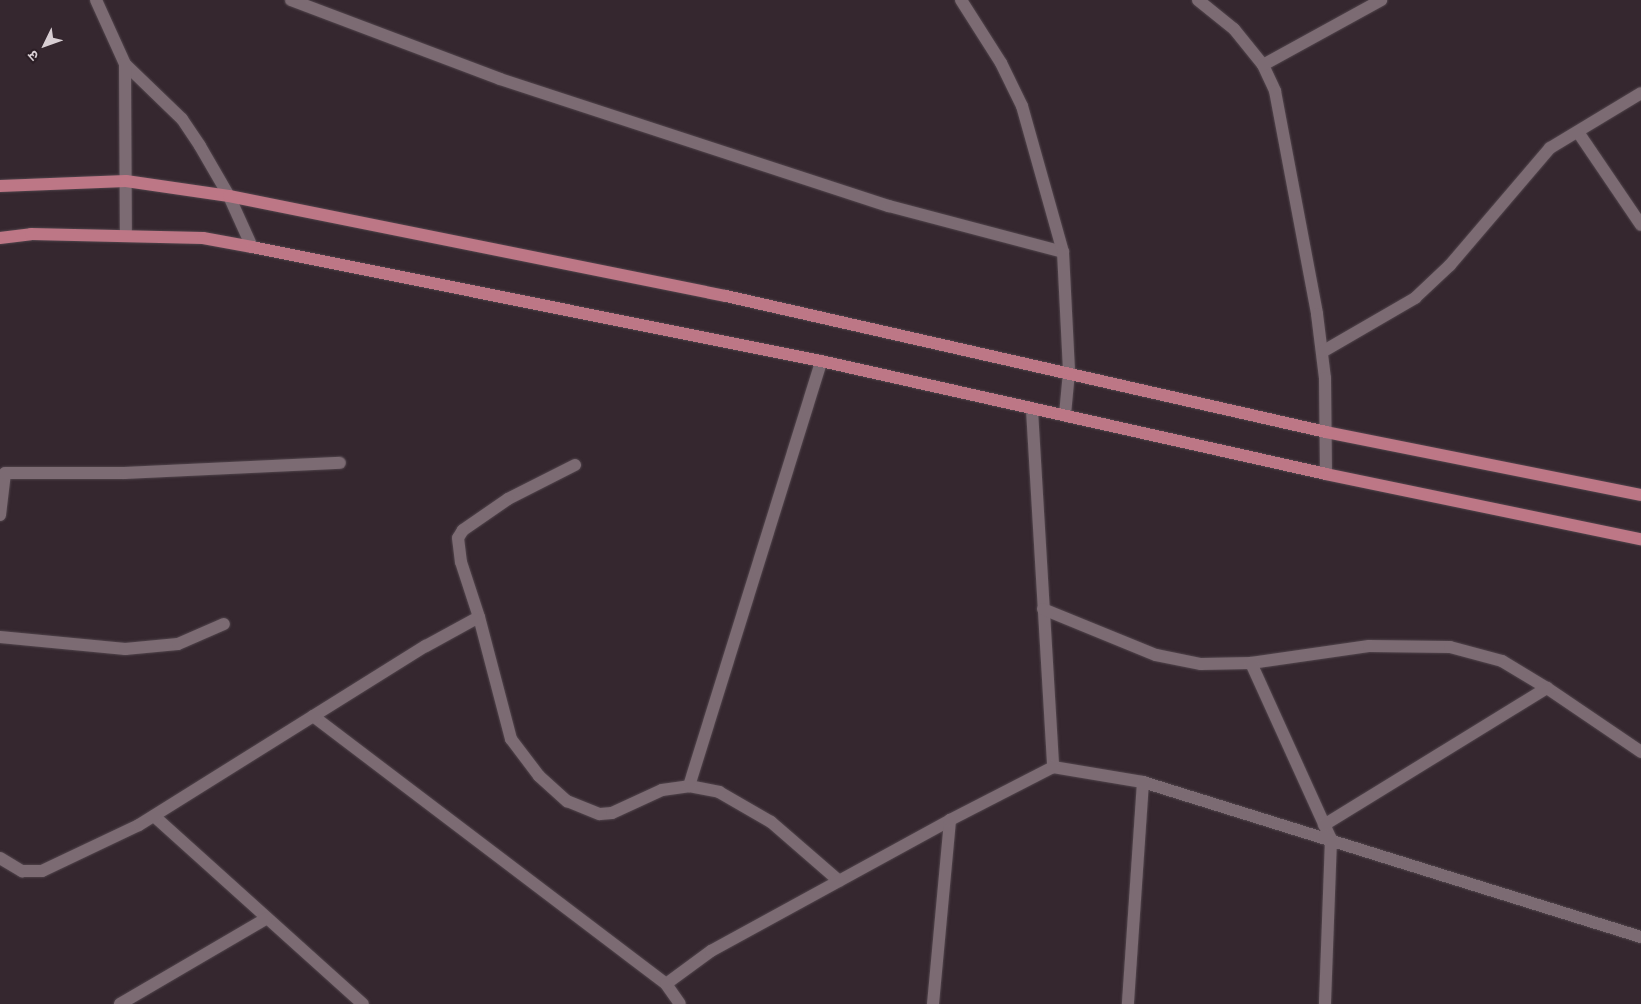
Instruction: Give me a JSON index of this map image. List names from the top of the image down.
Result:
{
  "north": "bottom left"
}
